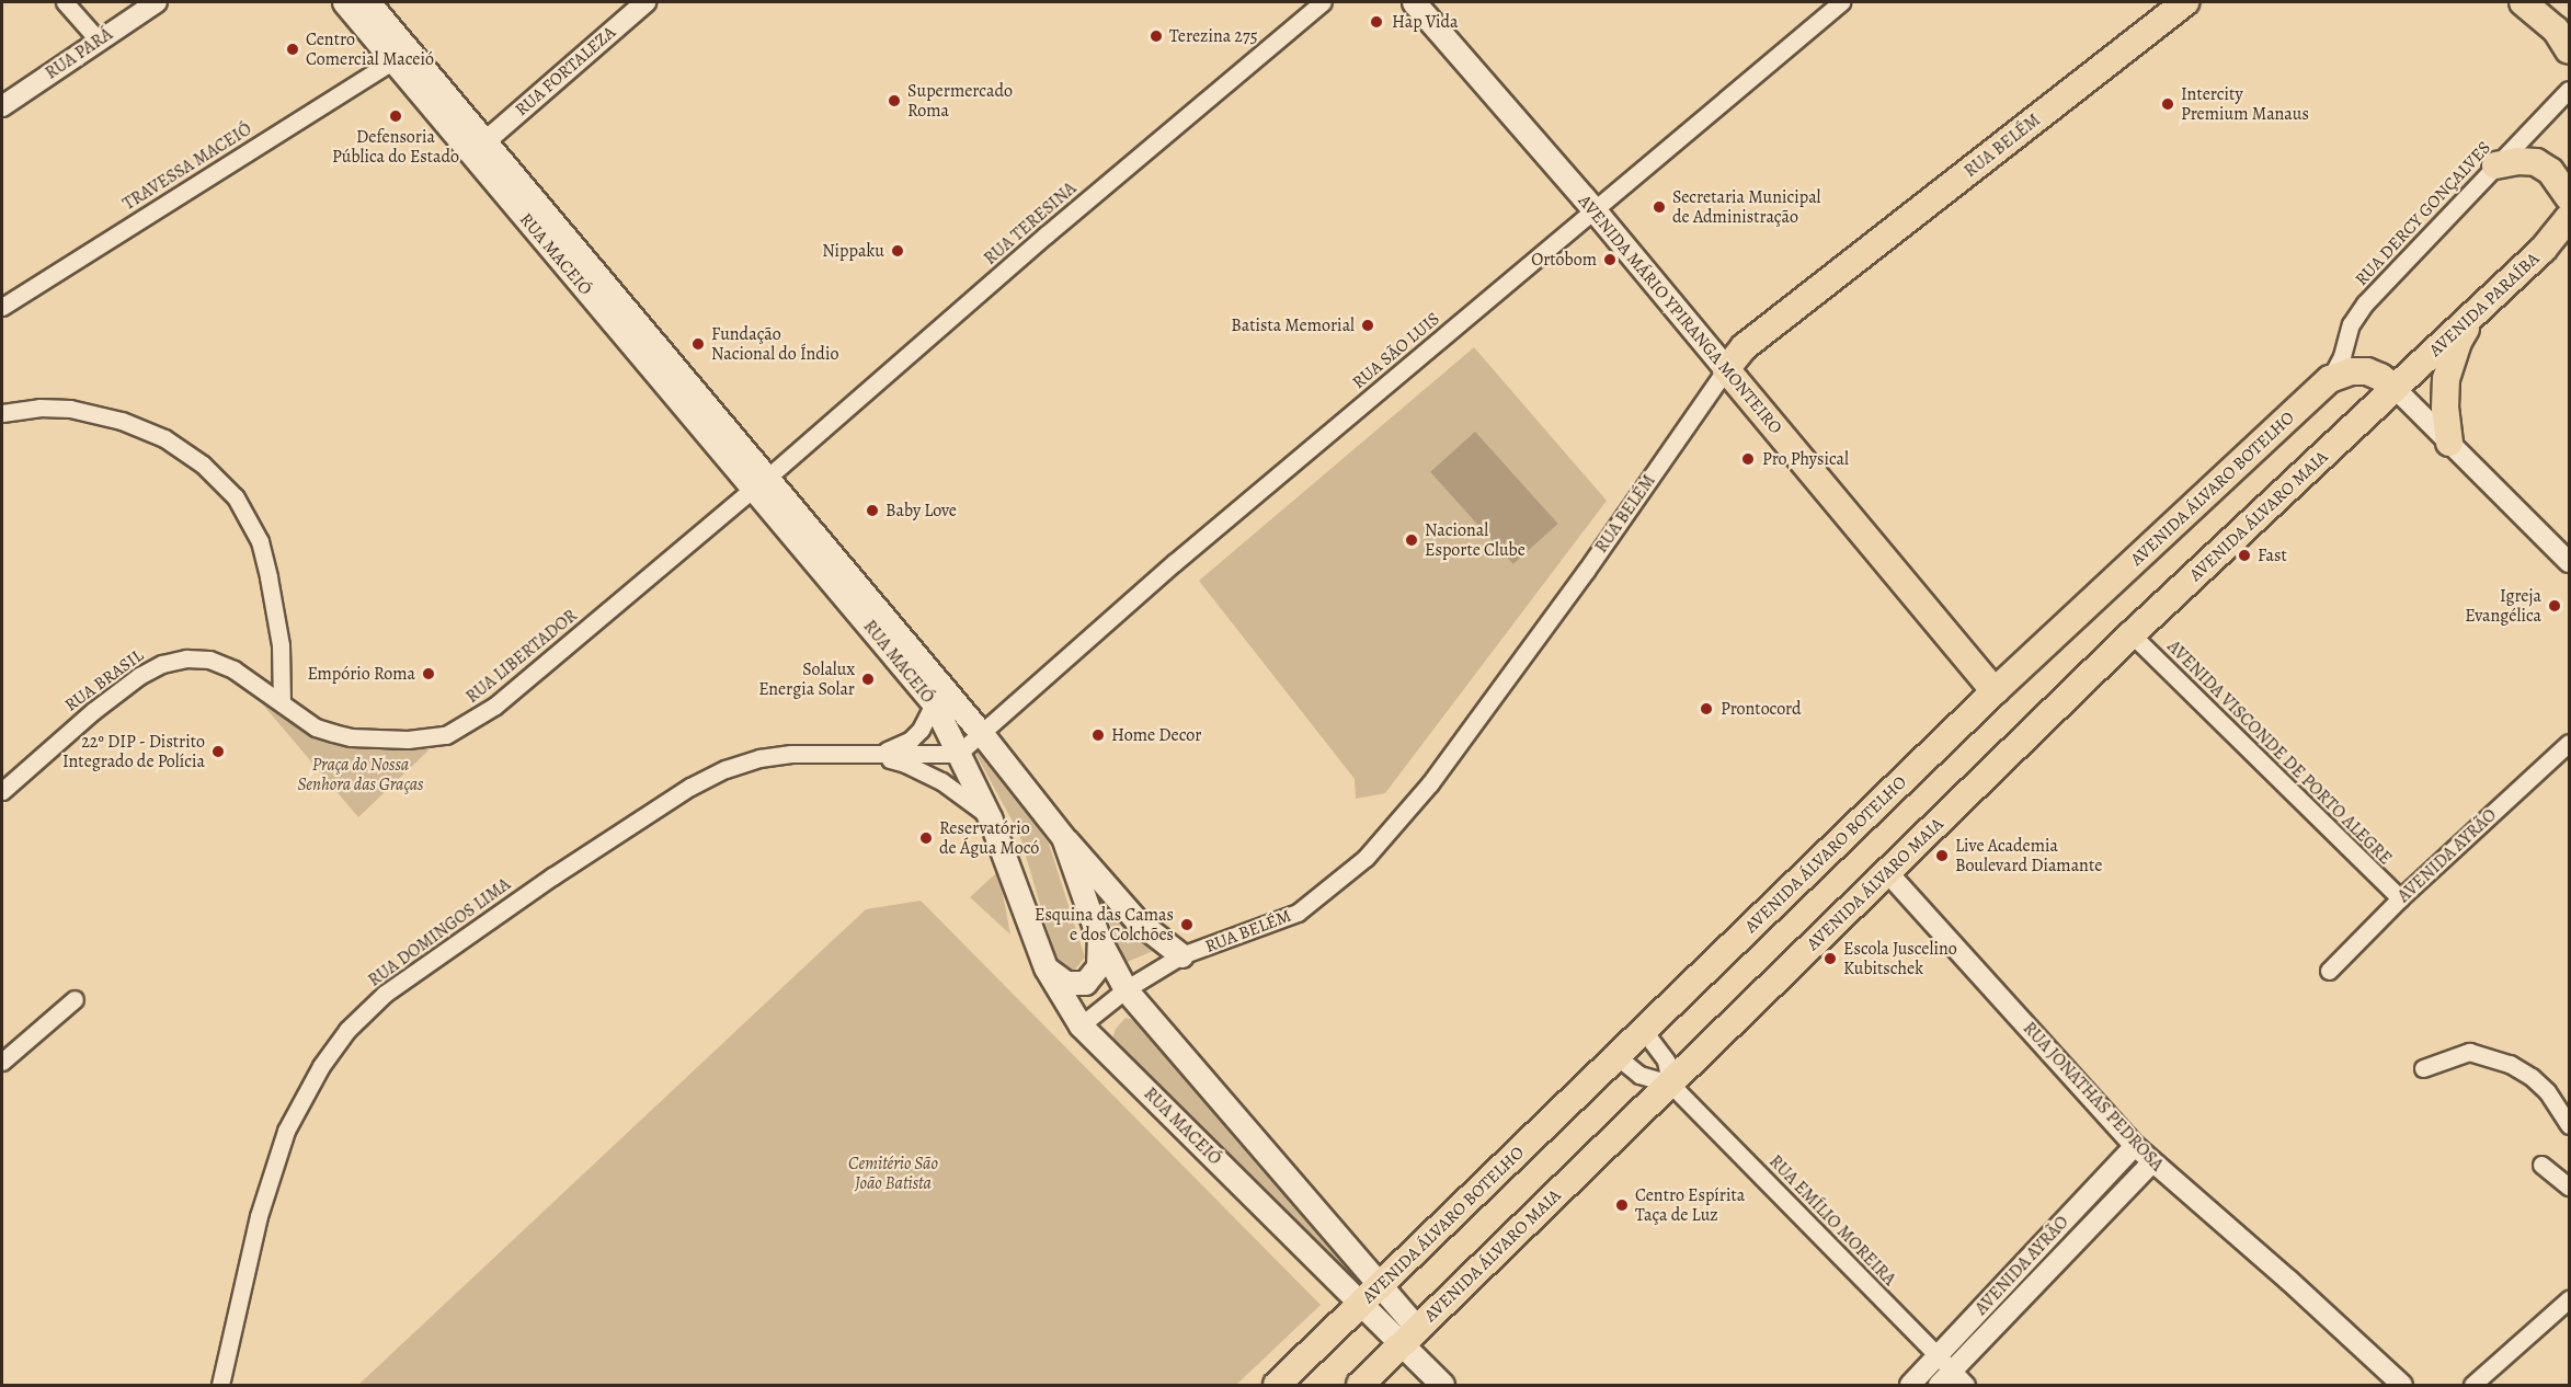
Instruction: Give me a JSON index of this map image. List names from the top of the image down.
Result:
{
  "streets": {
    "main road": [
      "RUA BELÉM",
      "RUA MACEIÓ",
      "AVENIDA PARAÍBA",
      "AVENIDA MÁRIO YPIRANGA MONTEIRO",
      "AVENIDA ÁLVARO BOTELHO",
      "AVENIDA ÁLVARO MAIA"
    ],
    "street": [
      "RUA PARÁ",
      "RUA FORTALEZA",
      "TRAVESSA MACEIÓ",
      "RUA DERCY GONÇALVES",
      "RUA TERESINA",
      "RUA SÃO LUIS",
      "RUA LIBERTADOR",
      "RUA BRASIL",
      "AVENIDA VISCONDE DE PORTO ALEGRE",
      "AVENIDA AYRÃO",
      "RUA DOMINGOS LIMA",
      "RUA JONATHAS PEDROSA",
      "RUA EMÍLIO MOREIRA"
    ]
  },
  "crossings": [
    ["RUA FORTALEZA", "RUA MACEIÓ"],
    ["RUA BELÉM", "RUA MACEIÓ"],
    ["RUA BELÉM", "AVENIDA MÁRIO YPIRANGA MONTEIRO"],
    ["TRAVESSA MACEIÓ", "RUA MACEIÓ"],
    ["RUA DERCY GONÇALVES", "AVENIDA ÁLVARO BOTELHO"],
    ["RUA TERESINA", "RUA MACEIÓ"],
    ["RUA TERESINA", "RUA LIBERTADOR"],
    ["RUA MACEIÓ", "RUA SÃO LUIS"],
    ["RUA MACEIÓ", "AVENIDA ÁLVARO BOTELHO"],
    ["RUA MACEIÓ", "AVENIDA ÁLVARO MAIA"],
    ["RUA MACEIÓ", "RUA LIBERTADOR"],
    ["RUA MACEIÓ", "RUA DOMINGOS LIMA"],
    ["AVENIDA PARAÍBA", "AVENIDA ÁLVARO BOTELHO"],
    ["AVENIDA PARAÍBA", "AVENIDA ÁLVARO MAIA"],
    ["AVENIDA MÁRIO YPIRANGA MONTEIRO", "RUA SÃO LUIS"],
    ["AVENIDA MÁRIO YPIRANGA MONTEIRO", "AVENIDA ÁLVARO BOTELHO"],
    ["AVENIDA ÁLVARO BOTELHO", "AVENIDA ÁLVARO MAIA"],
    ["AVENIDA ÁLVARO BOTELHO", "RUA EMÍLIO MOREIRA"],
    ["AVENIDA ÁLVARO MAIA", "AVENIDA VISCONDE DE PORTO ALEGRE"],
    ["AVENIDA ÁLVARO MAIA", "RUA JONATHAS PEDROSA"],
    ["AVENIDA ÁLVARO MAIA", "RUA EMÍLIO MOREIRA"],
    ["RUA LIBERTADOR", "RUA BRASIL"],
    ["AVENIDA VISCONDE DE PORTO ALEGRE", "AVENIDA AYRÃO"],
    ["AVENIDA AYRÃO", "RUA JONATHAS PEDROSA"],
    ["AVENIDA AYRÃO", "RUA EMÍLIO MOREIRA"]
  ],
  "parks": ["Praça do Nossa Senhora das Graças", "Cemitério São João Batista"],
  "places": [
    "Hap Vida",
    "Terezina 275",
    "Centro Comercial Maceió",
    "Supermercado Roma",
    "Intercity Premium Manaus",
    "Defensoria Pública do Estado",
    "Secretaria Municipal de Administração",
    "Nippaku",
    "Ortobom",
    "Batista Memorial",
    "Fundação Nacional do Índio",
    "Pro Physical",
    "Baby Love",
    "Nacional Esporte Clube",
    "Fast",
    "Igreja Evangélica",
    "Empório Roma",
    "Solalux Energia Solar",
    "Prontocord",
    "Home Decor",
    "22º DIP - Distrito Integrado de Polícia",
    "Reservatório de Água Mocó",
    "Live Academia Boulevard Diamante",
    "Esquina das Camas e dos Colchões",
    "Escola Juscelino Kubitschek",
    "Centro Espírita Taça de Luz"
  ]
}
